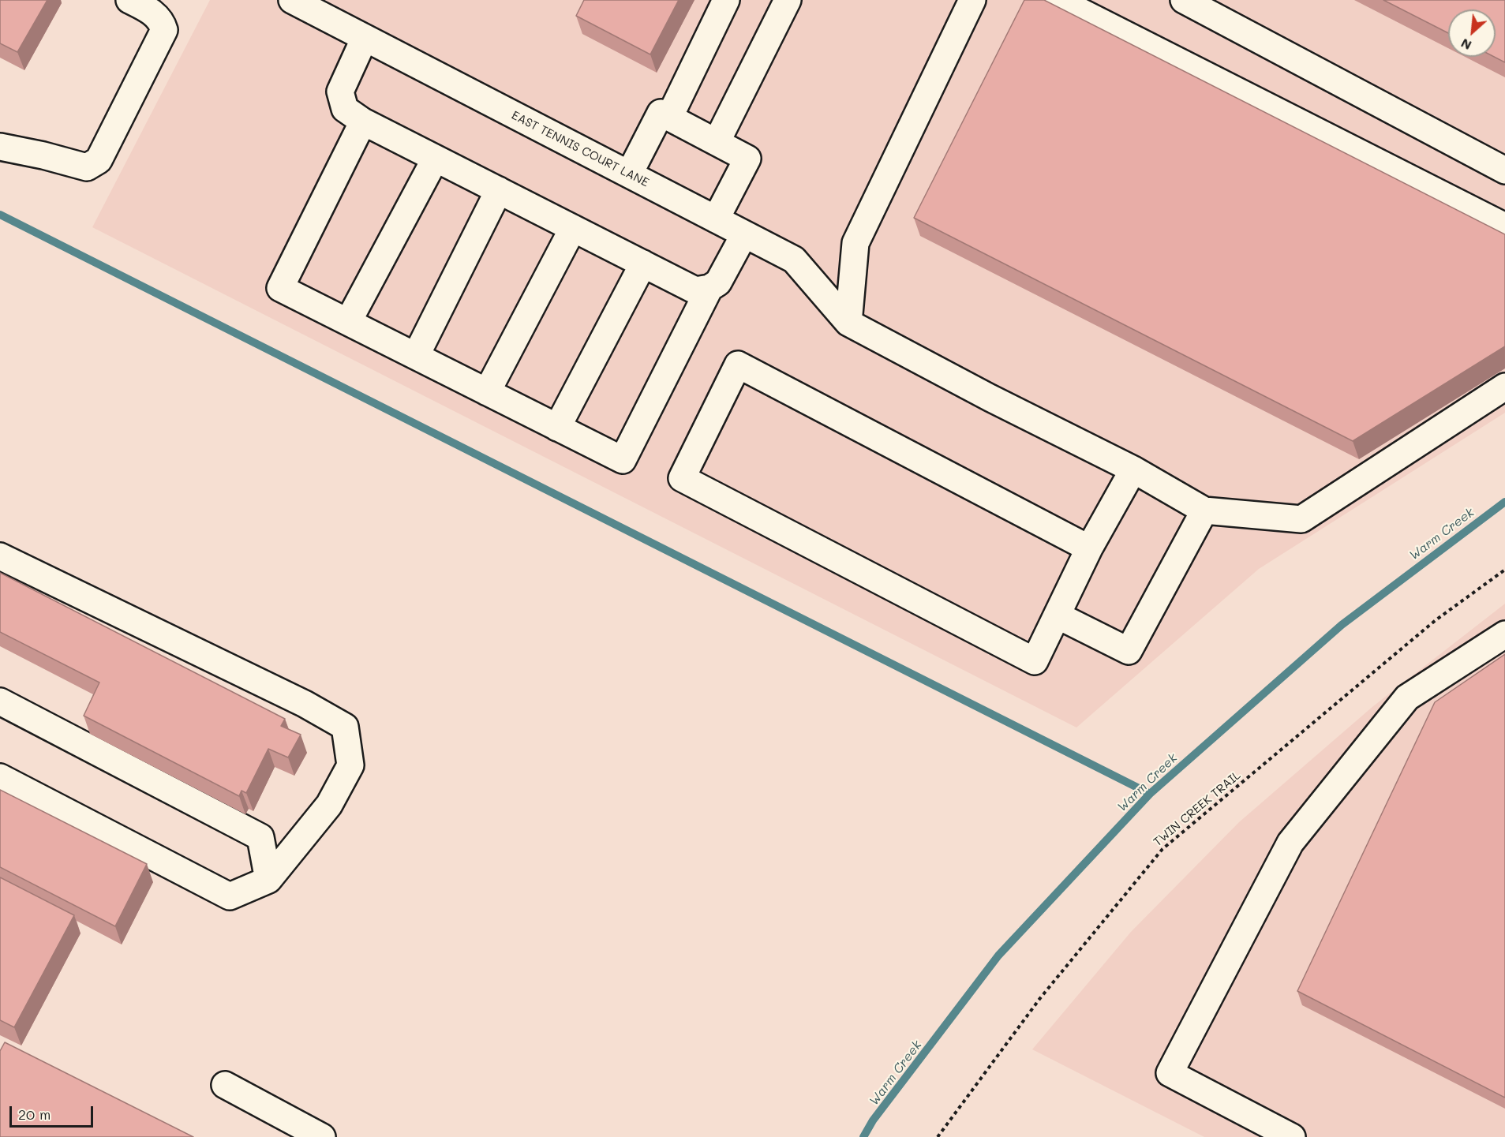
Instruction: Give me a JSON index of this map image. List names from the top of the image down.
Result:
{
  "streets": {
    "street": ["EAST TENNIS COURT LANE"],
    "path": ["TWIN CREEK TRAIL"]
  },
  "water": ["Warm Creek"],
  "scale_bar": "20 m",
  "north": "bottom left"
}
